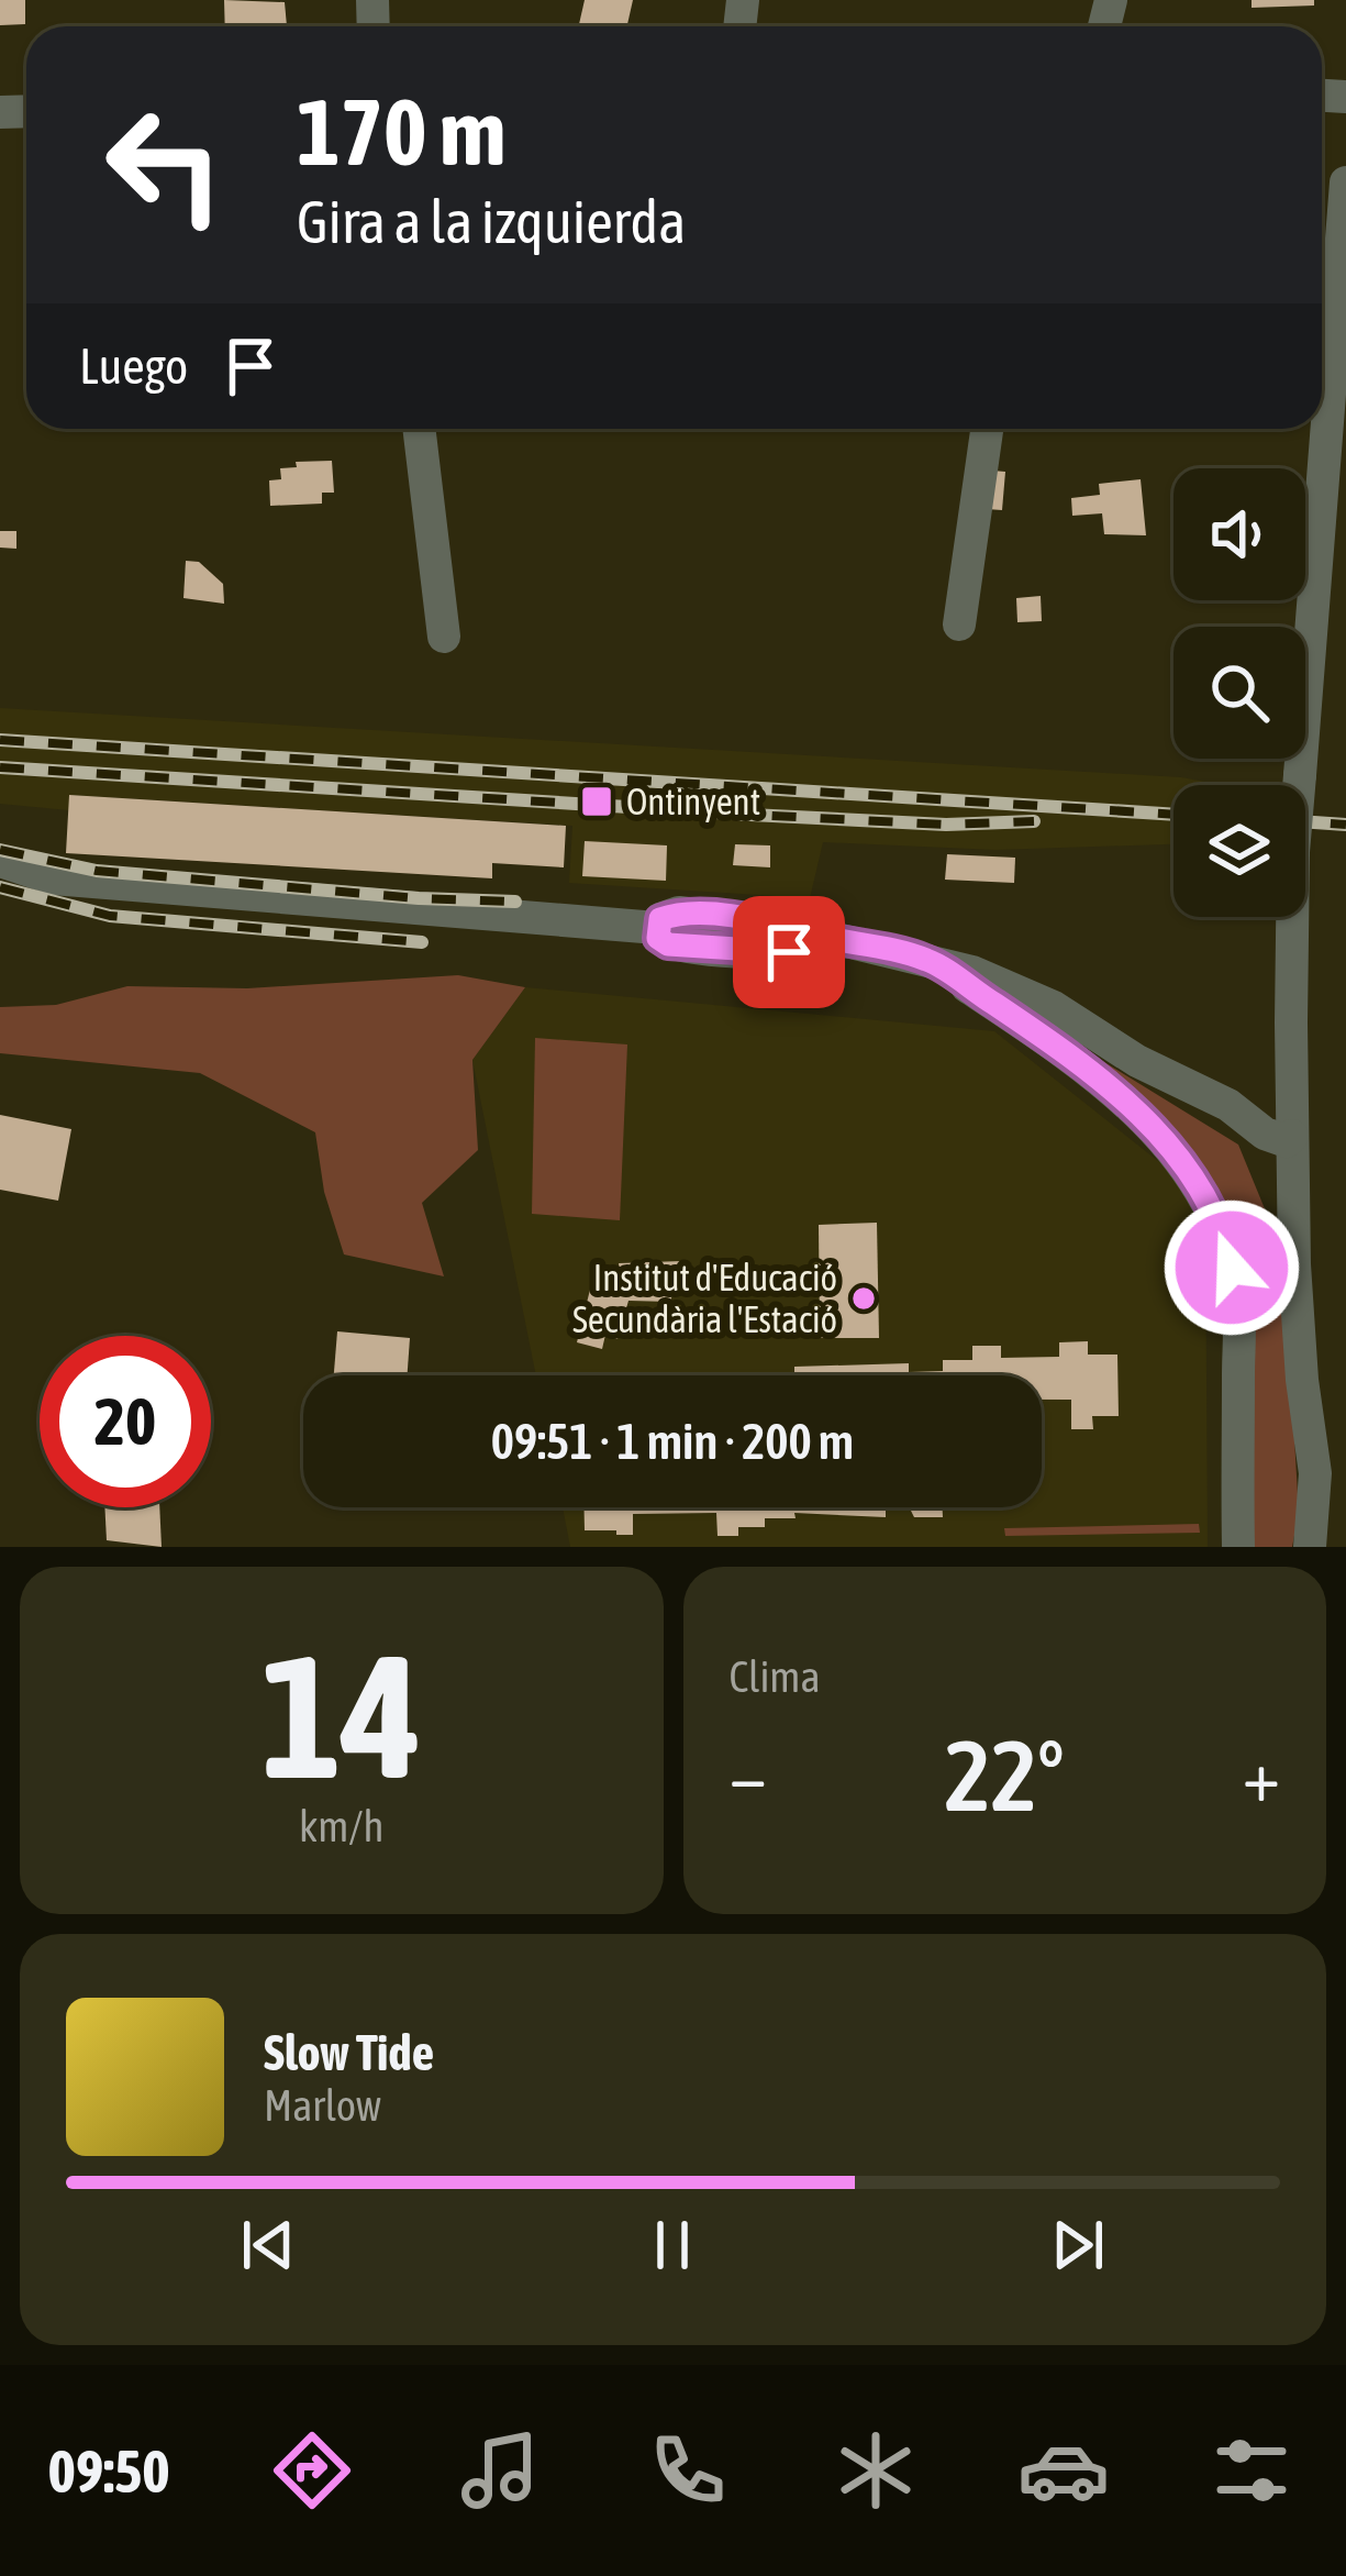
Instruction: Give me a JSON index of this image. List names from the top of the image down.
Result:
{
  "places": {
    "transit": ["Ontinyent"],
    "other": ["Institut d'Educació Secundària l'Estació"]
  },
  "page": {
    "turn": ["170 m", "Gira a la izquierda"],
    "then": "Luego",
    "limit": "20",
    "trip": "09:51 · 1 min · 200 m",
    "tile": [
      ["14", "km/h"],
      "Clima"
    ],
    "heat": ["−", "22°", "+"],
    "song": ["Slow Tide", "Marlow"],
    "tabs": "09:50"
  }
}
